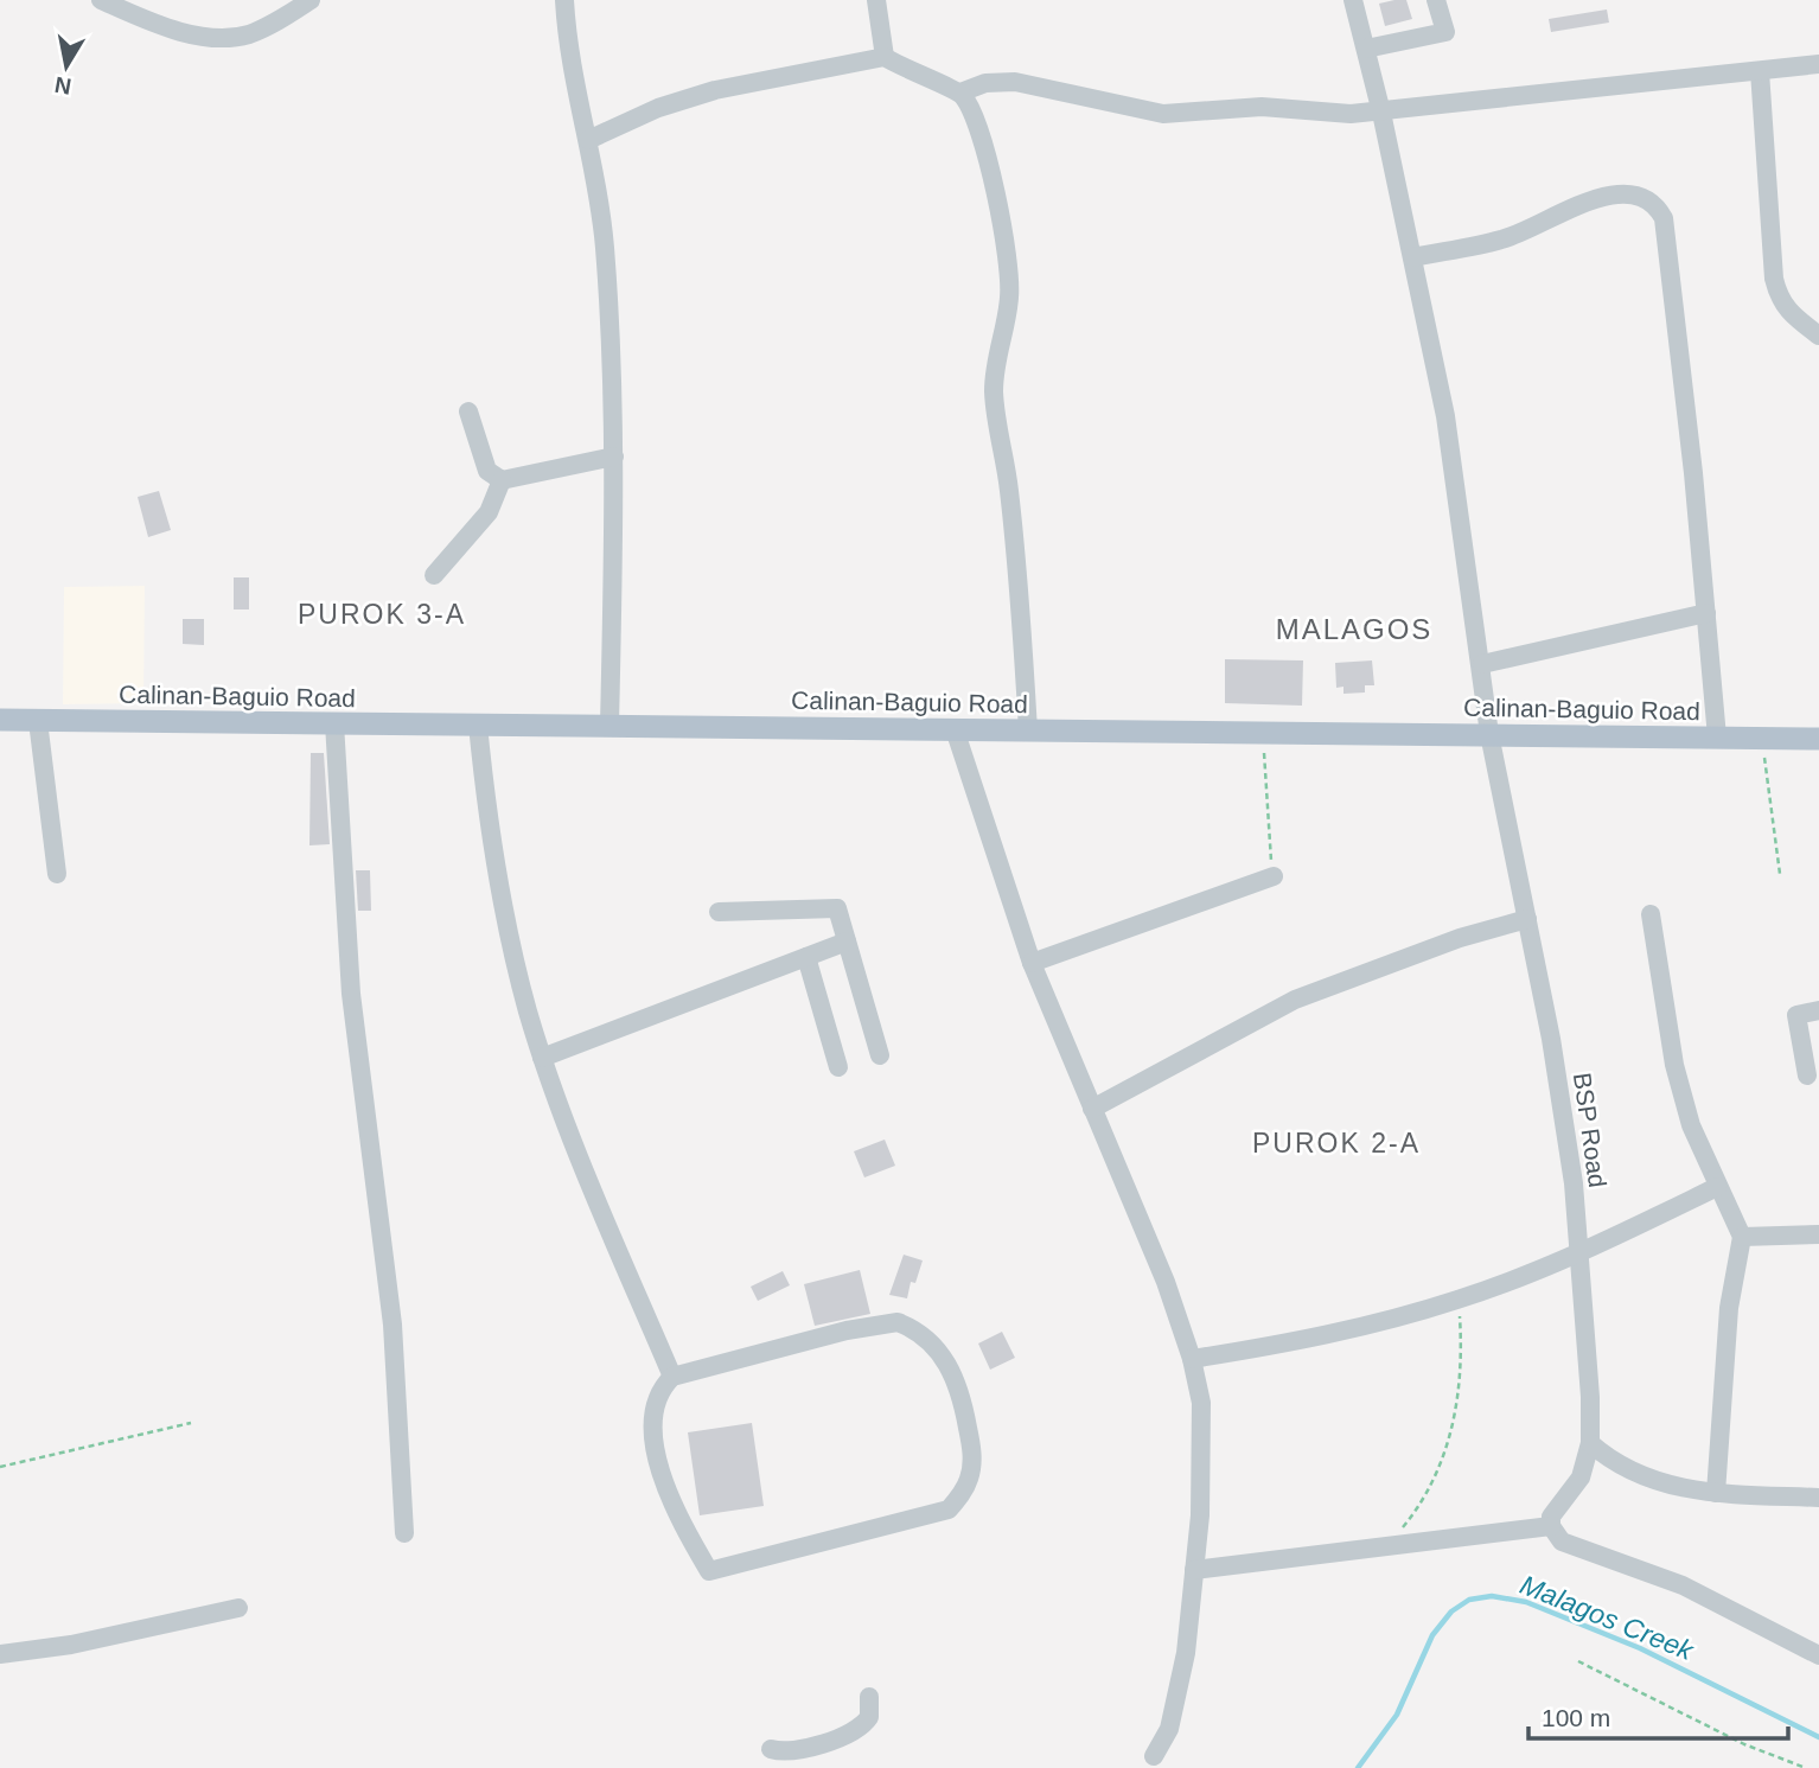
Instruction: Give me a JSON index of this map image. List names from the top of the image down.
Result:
{
  "streets": {
    "main road": ["Calinan-Baguio Road"],
    "street": ["BSP Road"]
  },
  "crossings": [
    ["Calinan-Baguio Road", "BSP Road"]
  ],
  "districts": ["PUROK 3-A", "MALAGOS", "PUROK 2-A"],
  "water": ["Malagos Creek"],
  "scale_bar": "100 m",
  "north": "bottom"
}
